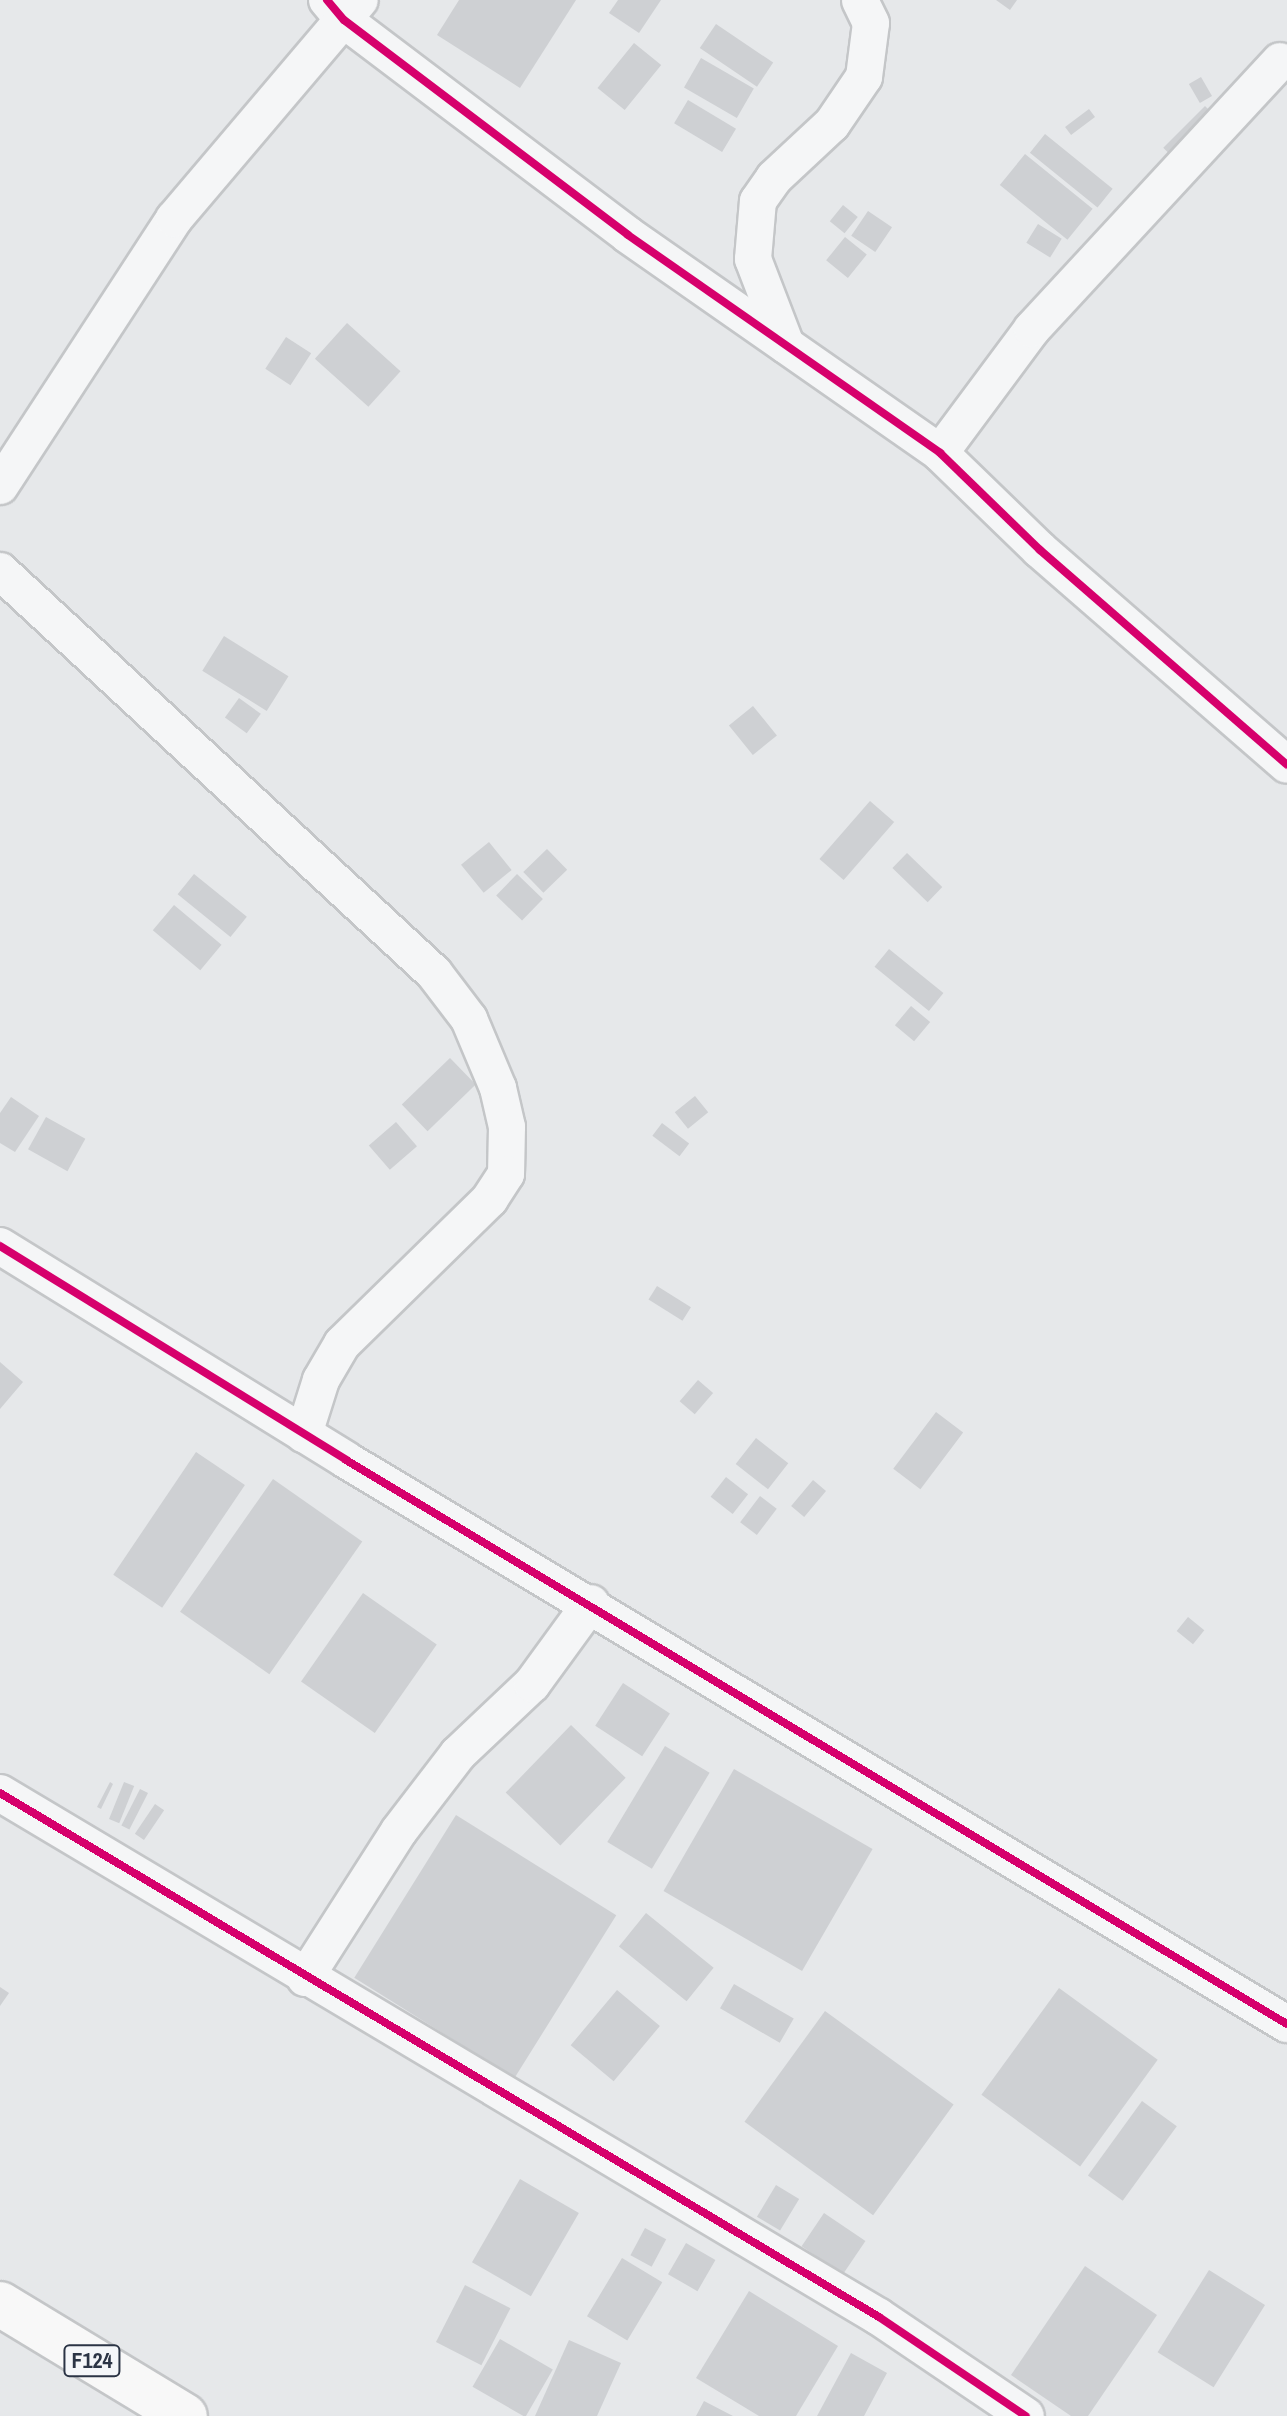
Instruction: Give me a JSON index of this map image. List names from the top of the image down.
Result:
{
  "streets": {
    "main road": ["F124"]
  }
}
